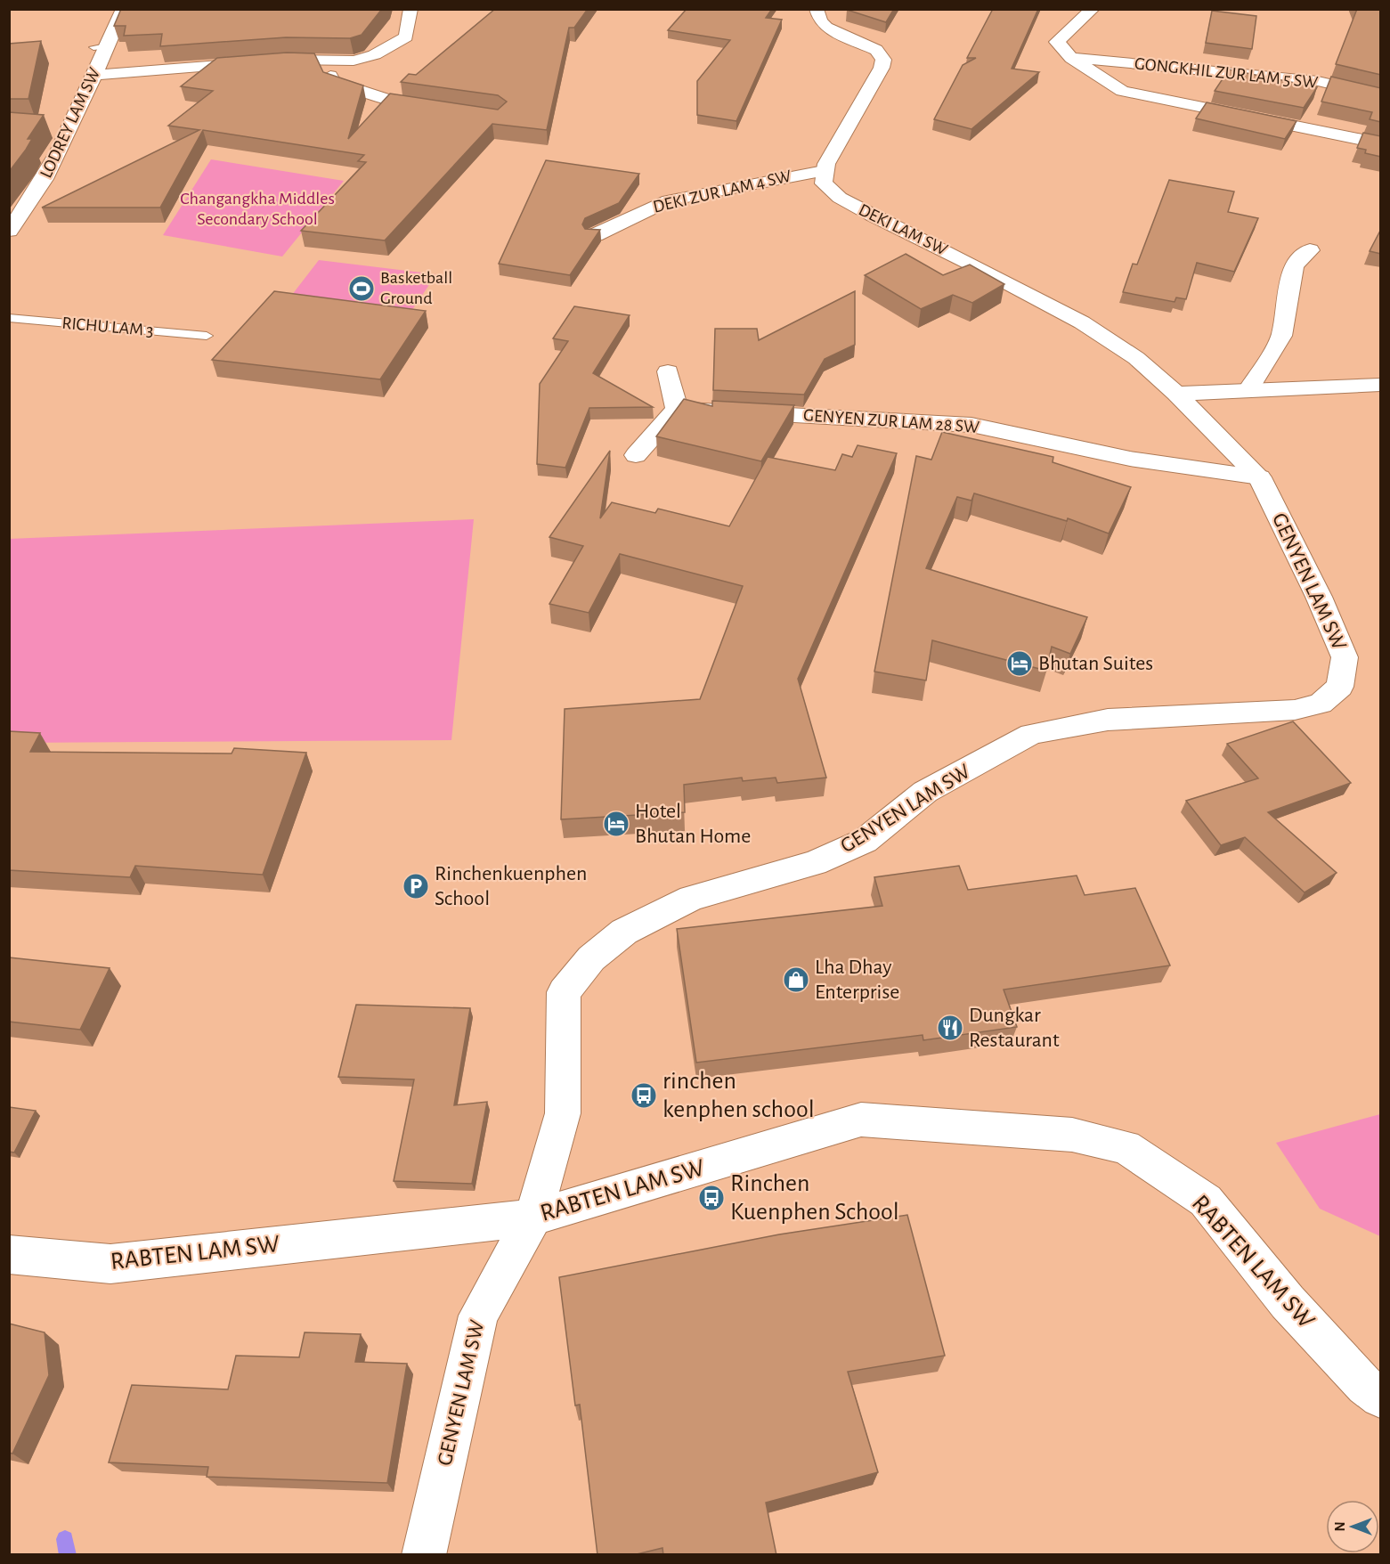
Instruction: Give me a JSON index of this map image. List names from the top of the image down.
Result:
{
  "streets": {
    "street": [
      "GONGKHIL ZUR LAM 5 SW",
      "LODREY LAM SW",
      "DEKI ZUR LAM 4 SW",
      "DEKI LAM SW",
      "GENYEN ZUR LAM 28 SW",
      "GENYEN LAM SW",
      "RABTEN LAM SW"
    ],
    "lane": ["RICHU LAM 3"]
  },
  "crossings": [
    ["DEKI ZUR LAM 4 SW", "DEKI LAM SW"],
    ["DEKI LAM SW", "GENYEN LAM SW"],
    ["GENYEN ZUR LAM 28 SW", "GENYEN LAM SW"],
    ["GENYEN LAM SW", "RABTEN LAM SW"]
  ],
  "parks": ["Changangkha Middles Secondary School"],
  "places": {
    "sports": ["Basketball Ground"],
    "hotel": ["Bhutan Suites", "Hotel Bhutan Home"],
    "parking": ["Rinchenkuenphen School"],
    "shop": ["Lha Dhay Enterprise"],
    "restaurant": ["Dungkar Restaurant"],
    "bus stop": ["rinchen kenphen school", "Rinchen Kuenphen School"]
  },
  "north": "left"
}
